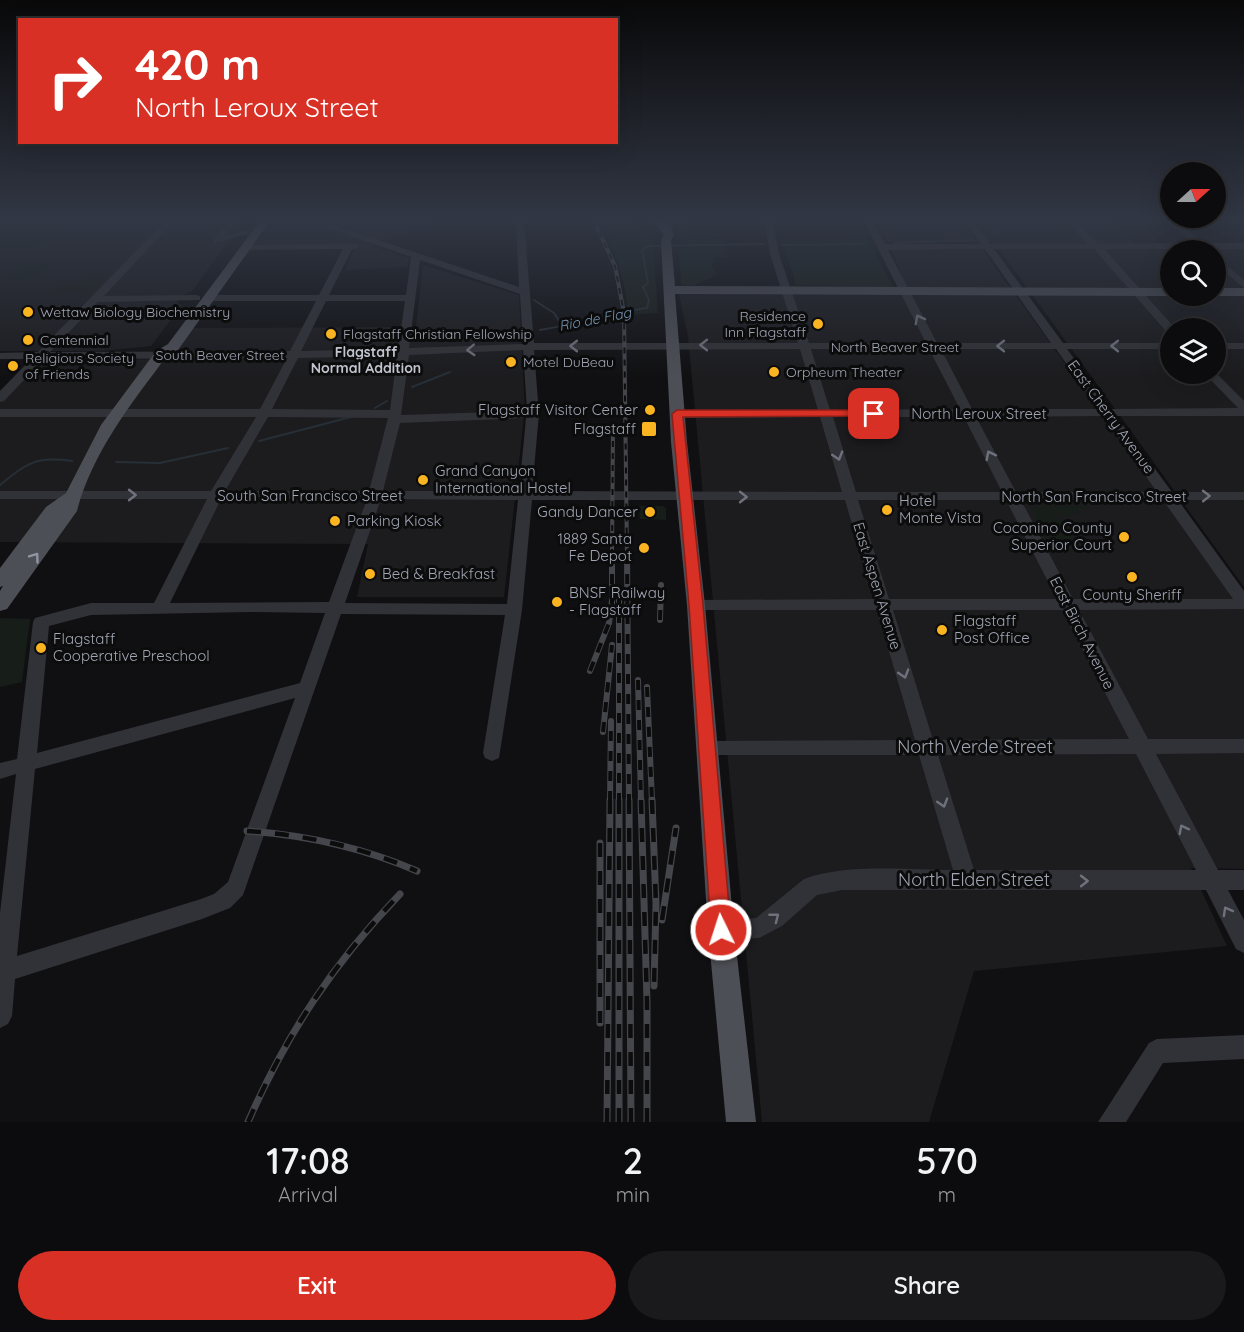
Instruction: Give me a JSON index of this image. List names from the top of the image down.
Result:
{
  "streets": {
    "street": [
      "North Beaver Street",
      "South Beaver Street",
      "North Leroux Street",
      "East Cherry Avenue",
      "South San Francisco Street",
      "North San Francisco Street",
      "East Aspen Avenue",
      "East Birch Avenue",
      "North Verde Street",
      "North Elden Street"
    ]
  },
  "crossings": [
    ["North Beaver Street", "South Beaver Street"],
    ["North Beaver Street", "East Cherry Avenue"],
    ["North Beaver Street", "East Aspen Avenue"],
    ["North Beaver Street", "East Birch Avenue"],
    ["North Leroux Street", "East Cherry Avenue"],
    ["North Leroux Street", "East Aspen Avenue"],
    ["North Leroux Street", "East Birch Avenue"],
    ["East Cherry Avenue", "North San Francisco Street"],
    ["South San Francisco Street", "North San Francisco Street"],
    ["North San Francisco Street", "East Aspen Avenue"],
    ["North San Francisco Street", "East Birch Avenue"],
    ["East Aspen Avenue", "North Verde Street"],
    ["East Aspen Avenue", "North Elden Street"],
    ["East Birch Avenue", "North Verde Street"],
    ["East Birch Avenue", "North Elden Street"]
  ],
  "one_way": [
    "North Beaver Street",
    "East Aspen Avenue",
    "East Birch Avenue",
    "North Elden Street"
  ],
  "districts": ["Flagstaff Normal Addition"],
  "water": ["Rio de Flag"],
  "places": {
    "other": [
      "Wettaw Biology Biochemistry",
      "Residence Inn Flagstaff",
      "Flagstaff Christian Fellowship",
      "Centennial",
      "Motel DuBeau",
      "Religious Society of Friends",
      "Orpheum Theater",
      "Flagstaff Visitor Center",
      "Grand Canyon International Hostel",
      "Hotel Monte Vista",
      "Gandy Dancer",
      "Parking Kiosk",
      "Coconino County Superior Court",
      "1889 Santa Fe Depot",
      "Bed & Breakfast",
      "County Sheriff",
      "BNSF Railway - Flagstaff",
      "Flagstaff Post Office",
      "Flagstaff Cooperative Preschool"
    ],
    "transit": ["Flagstaff"]
  },
  "north": "right",
  "page": {
    "turn": ["420 m", "North Leroux Street"],
    "eta": [
      "17:08",
      "Arrival",
      "2",
      "min",
      "570",
      "m"
    ],
    "buttons": ["Exit", "Share"]
  }
}
